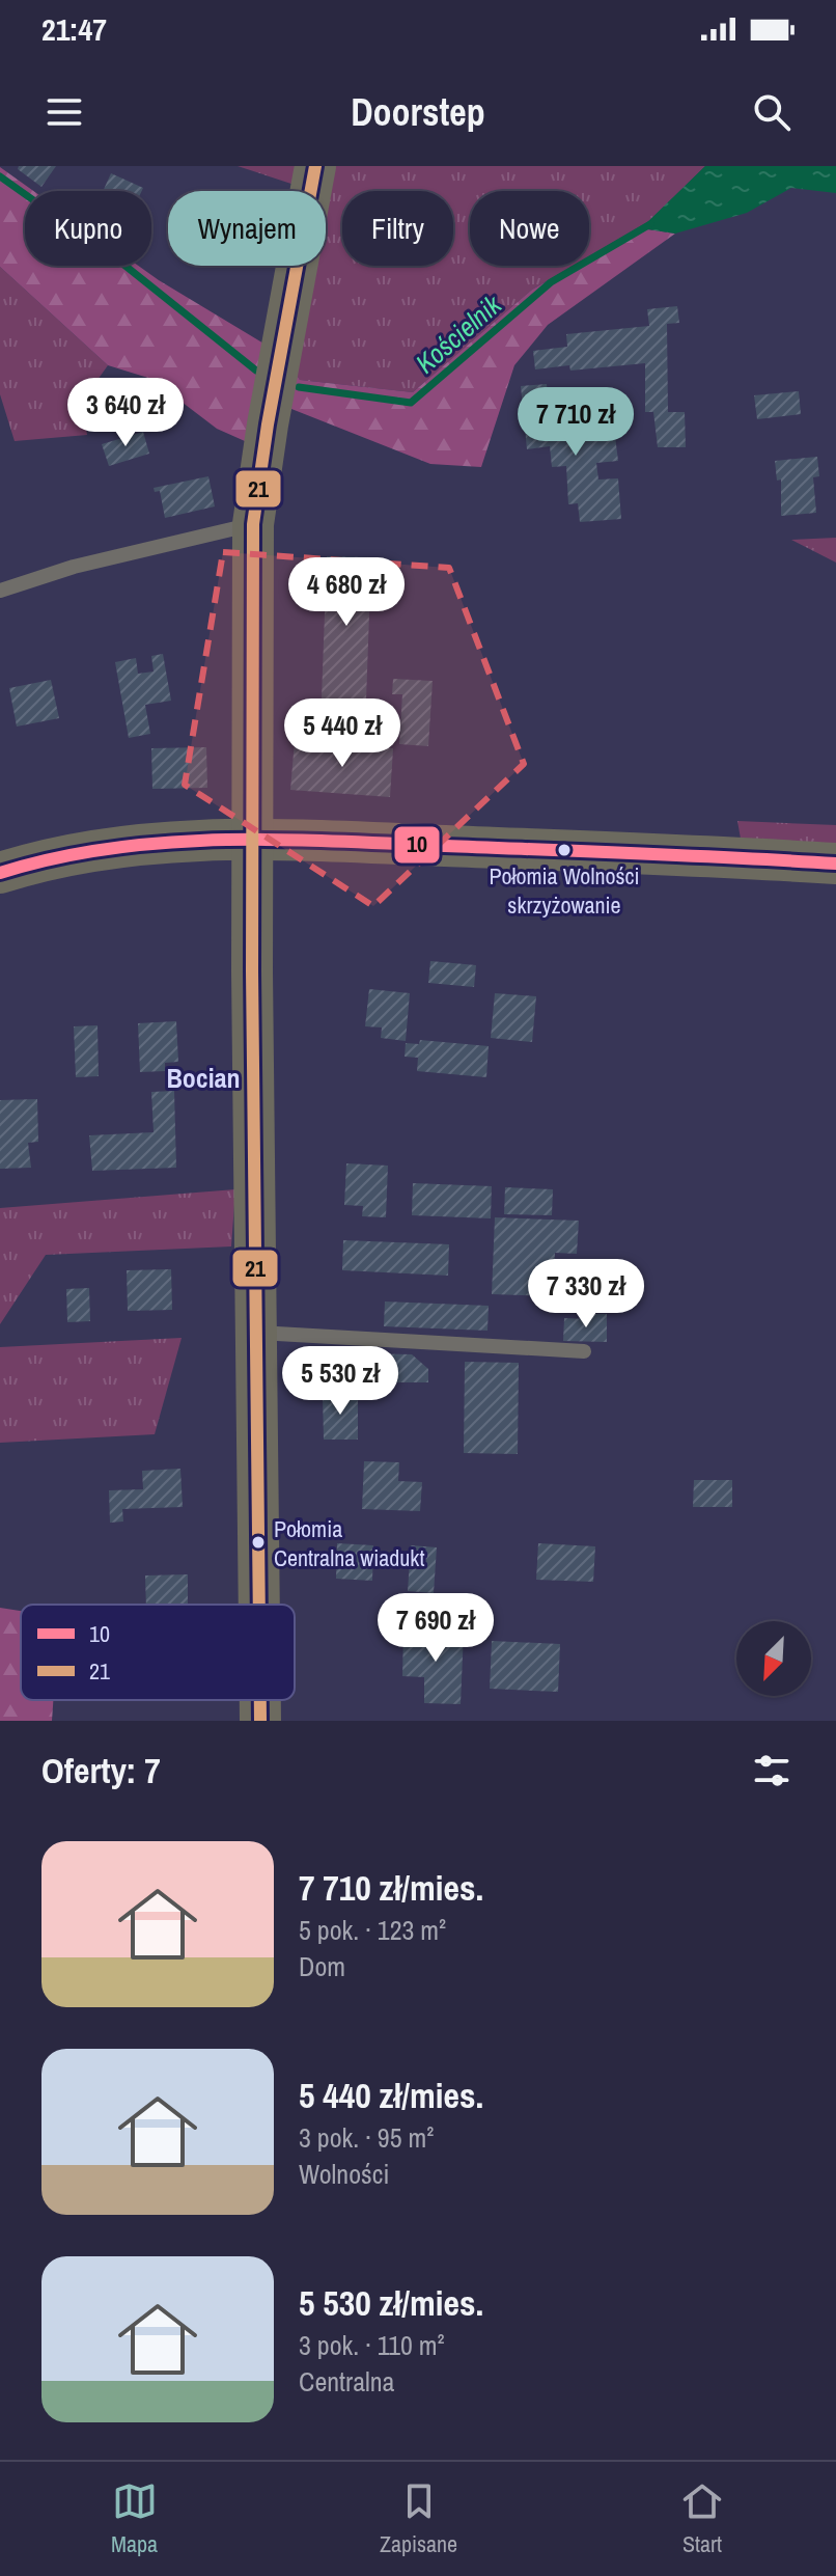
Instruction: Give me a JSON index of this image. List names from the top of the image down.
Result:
{
  "districts": ["Bocian"],
  "water": ["Kościelnik"],
  "places": ["Połomia Wolności skrzyżowanie", "Połomia Centralna wiadukt"],
  "lines": ["transit line 21", "transit line 10"],
  "legend": ["10", "21"],
  "north": "bottom left",
  "page": {
    "status": "21:47",
    "header": "Doorstep",
    "chip": [
      "Kupno",
      "Wynajem",
      "Filtry",
      "Nowe"
    ],
    "price": [
      "3 640 zł",
      "7 710 zł",
      "4 680 zł",
      "5 440 zł",
      "7 330 zł",
      "5 530 zł",
      "7 690 zł"
    ],
    "heading": "Oferty: 7",
    "list": [
      {
        "name": "7 710 zł/mies.",
        "note": "5 pok. · 123 m² · Dom"
      },
      {
        "name": "5 440 zł/mies.",
        "note": "3 pok. · 95 m² · Wolności"
      },
      {
        "name": "5 530 zł/mies.",
        "note": "3 pok. · 110 m² · Centralna"
      }
    ],
    "tabs": ["Mapa", "Zapisane", "Start"]
  }
}
